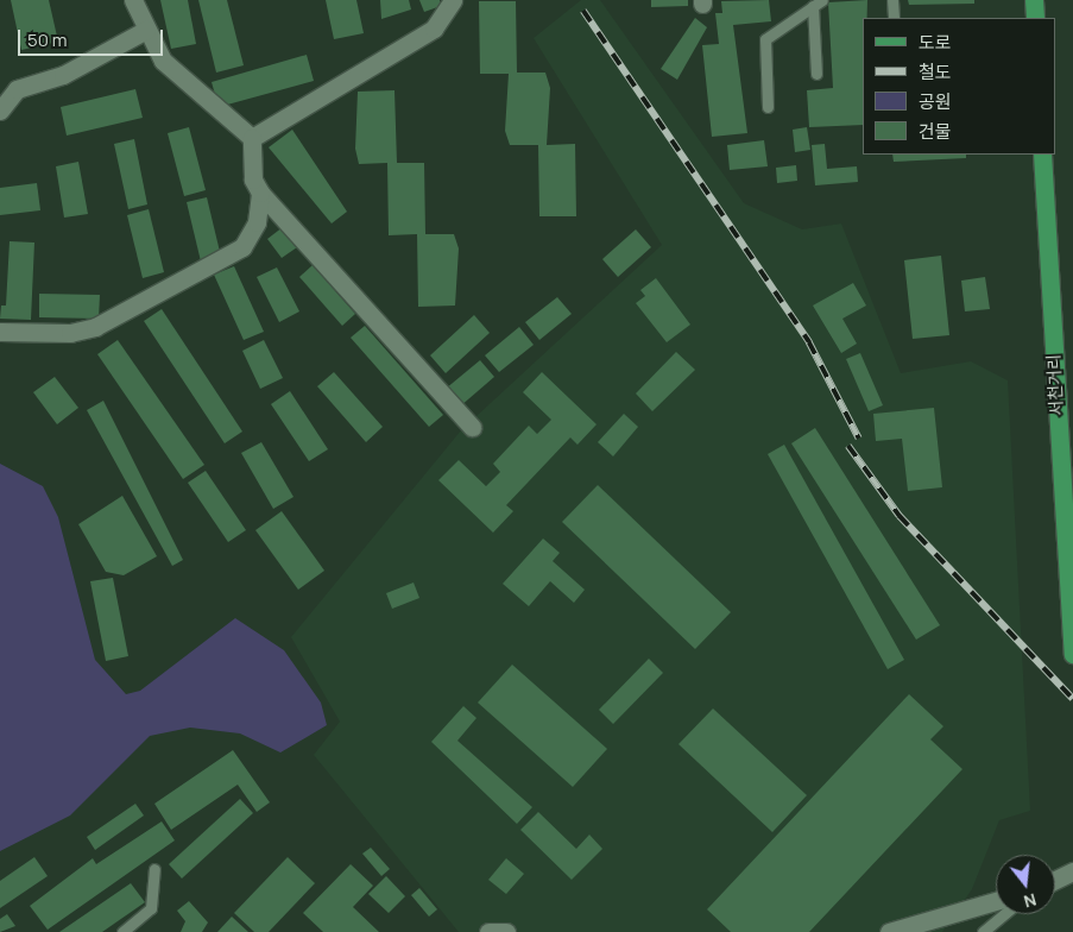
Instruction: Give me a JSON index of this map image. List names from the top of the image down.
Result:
{
  "streets": {
    "main road": ["서천거리"]
  },
  "legend": [
    "도로",
    "철도",
    "공원",
    "건물"
  ],
  "scale_bar": "50 m",
  "north": "bottom"
}
